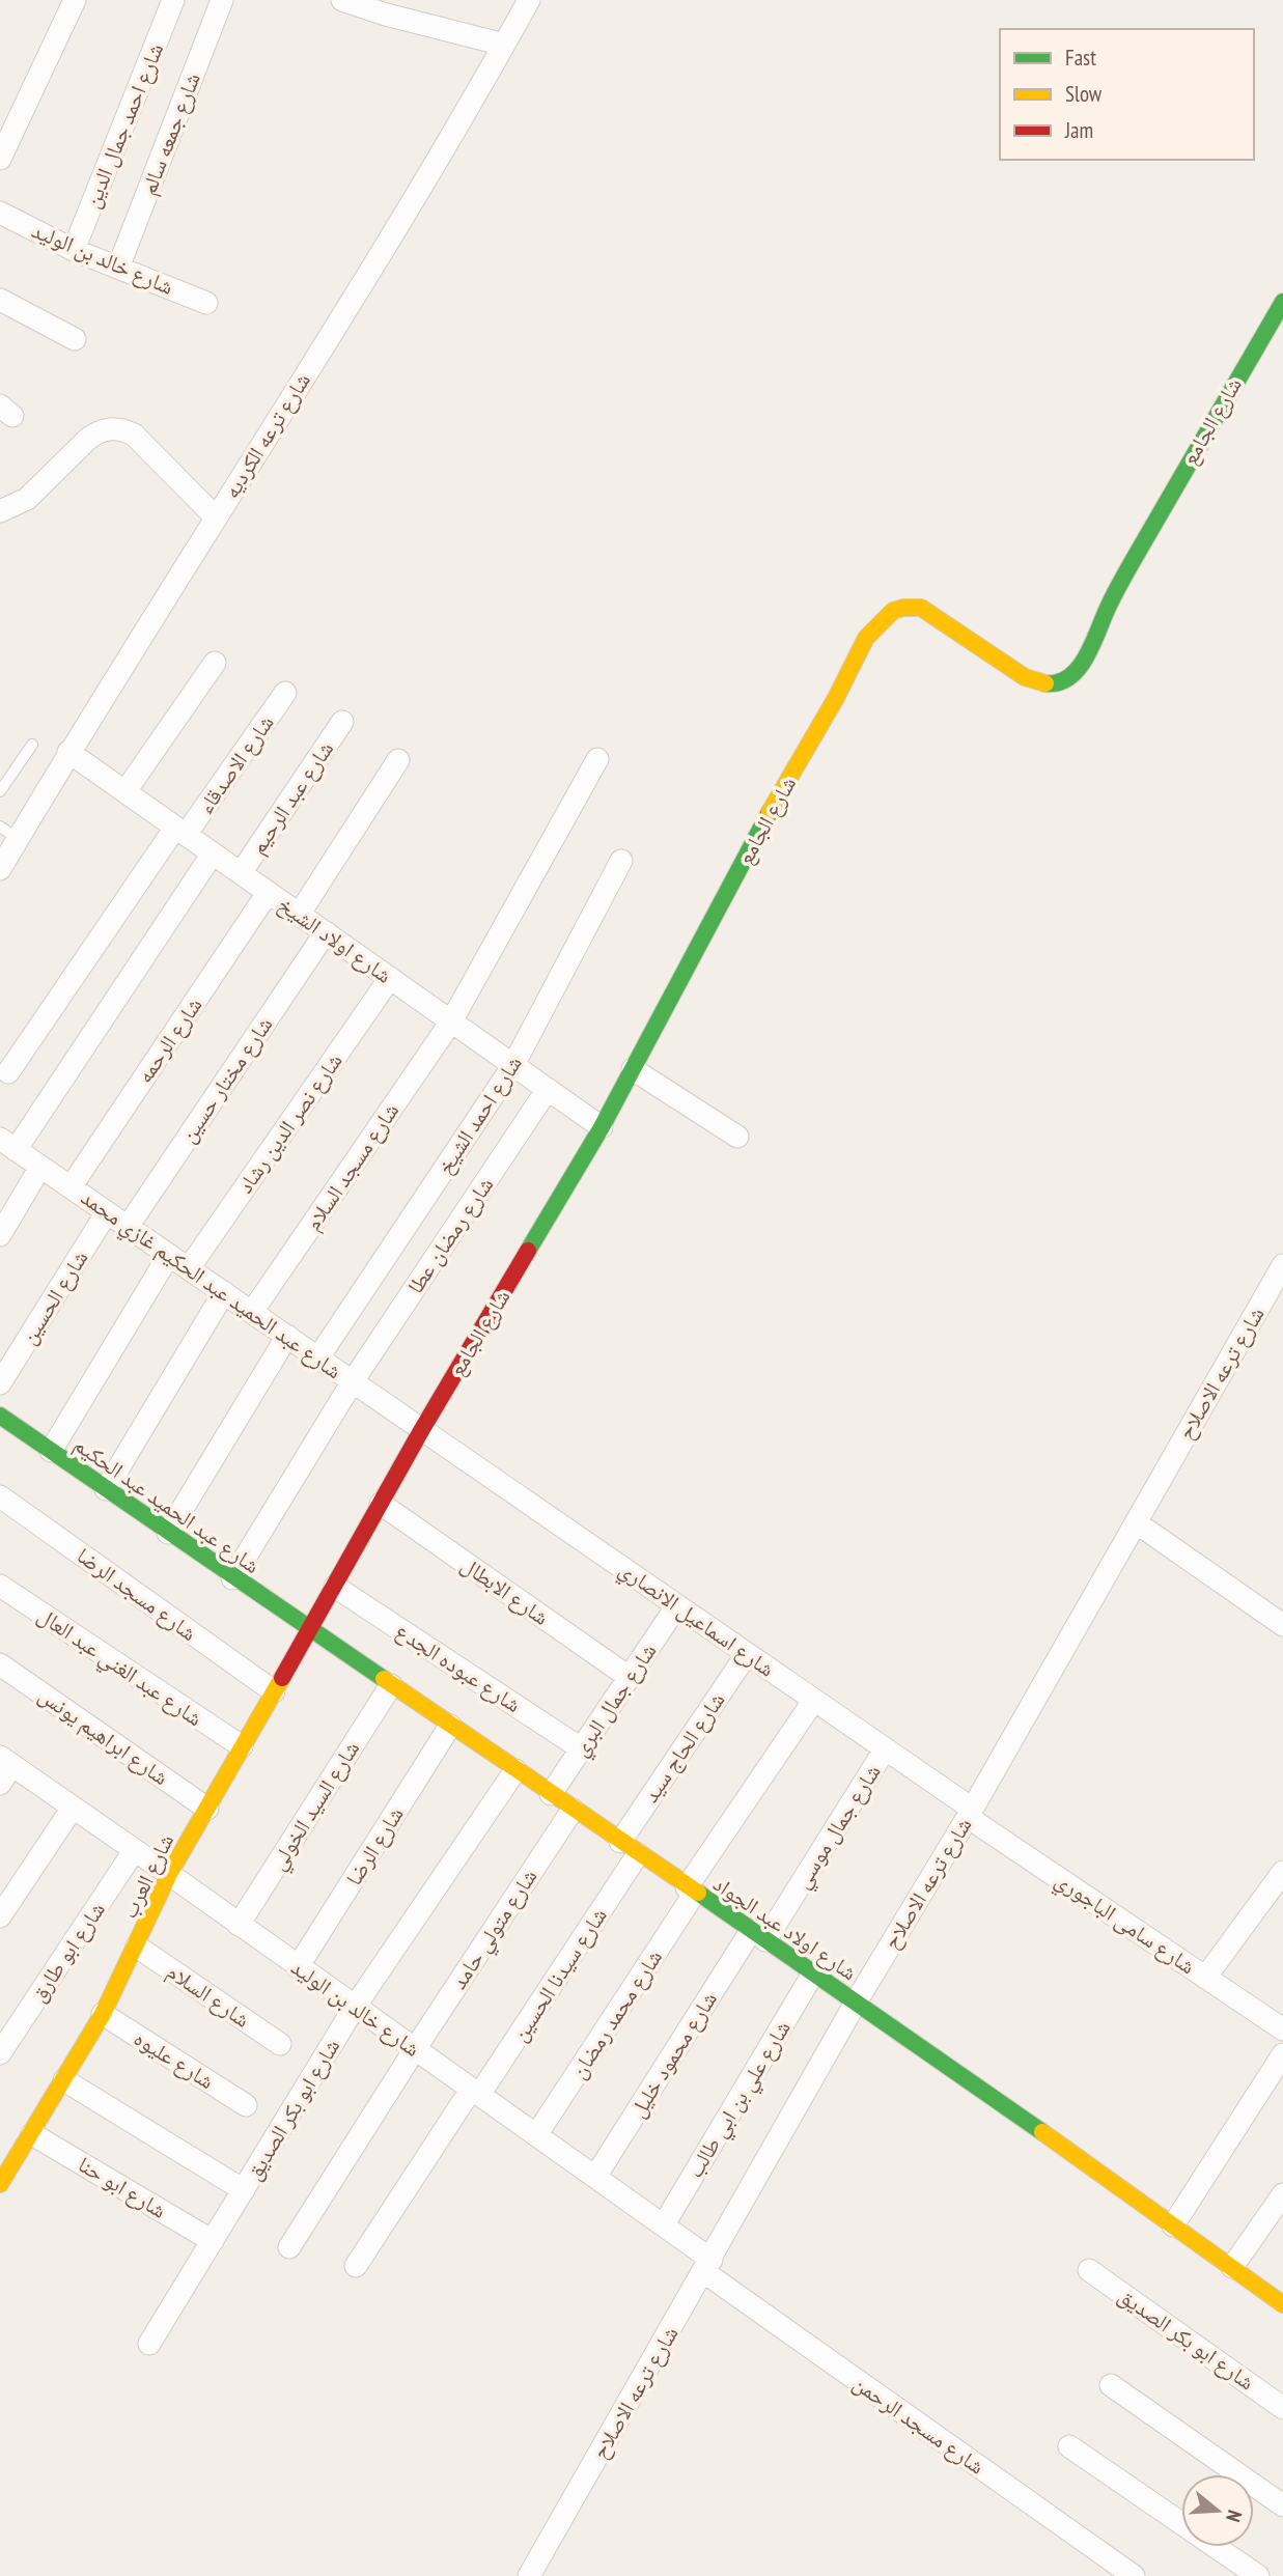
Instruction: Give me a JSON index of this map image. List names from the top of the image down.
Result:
{
  "streets": {
    "street": [
      "شارع احمد جمال الدين",
      "شارع جمعه سالم",
      "شارع خالد بن الوليد",
      "شارع الجامع",
      "شارع ترعه الكرديه",
      "شارع الاصدقاء",
      "شارع عبد الرحيم",
      "شارع اولاد الشيخ",
      "شارع الرحمه",
      "شارع مختار حسين",
      "شارع احمد الشيخ",
      "شارع نصر الدين رشاد",
      "شارع مسجد السلام",
      "شارع رمضان عطا",
      "شارع عبد الحميد عبد الحكيم غازي محمد",
      "شارع الحسين",
      "شارع ترعه الاصلاح",
      "شارع عبد الحميد عبد الحكيم",
      "شارع الابطال",
      "شارع مسجد الرضا",
      "شارع اسماعيل الانصاري",
      "شارع عبد الغني عبد العال",
      "شارع عبوده الجدع",
      "شارع جمال البري",
      "شارع ابراهيم يونس",
      "شارع الحاج سيد",
      "شارع السيد الخولي",
      "شارع جمال موسي",
      "شارع الرضا",
      "شارع العرب",
      "شارع سامى الباجوري",
      "شارع اولاد عبد الجواد",
      "شارع متولي حامد",
      "شارع ابو طارق",
      "شارع سيدنا الحسين",
      "شارع السلام",
      "شارع محمد رمضان",
      "شارع محمود خليل",
      "شارع عليوه",
      "شارع علي بن ابي طالب",
      "شارع ابو بكر الصديق",
      "شارع ابو حنا",
      "شارع مسجد الرحمن"
    ]
  },
  "crossings": [
    ["شارع احمد جمال الدين", "شارع خالد بن الوليد"],
    ["شارع جمعه سالم", "شارع خالد بن الوليد"],
    ["شارع خالد بن الوليد", "شارع ترعه الاصلاح"],
    ["شارع خالد بن الوليد", "شارع السيد الخولي"],
    ["شارع خالد بن الوليد", "شارع الرضا"],
    ["شارع خالد بن الوليد", "شارع العرب"],
    ["شارع خالد بن الوليد", "شارع متولي حامد"],
    ["شارع خالد بن الوليد", "شارع ابو طارق"],
    ["شارع خالد بن الوليد", "شارع سيدنا الحسين"],
    ["شارع خالد بن الوليد", "شارع محمد رمضان"],
    ["شارع خالد بن الوليد", "شارع محمود خليل"],
    ["شارع خالد بن الوليد", "شارع علي بن ابي طالب"],
    ["شارع خالد بن الوليد", "شارع ابو بكر الصديق"],
    ["شارع خالد بن الوليد", "شارع مسجد الرحمن"],
    ["شارع الجامع", "شارع اولاد الشيخ"],
    ["شارع الجامع", "شارع عبد الحميد عبد الحكيم غازي محمد"],
    ["شارع الجامع", "شارع الابطال"],
    ["شارع الجامع", "شارع اسماعيل الانصاري"],
    ["شارع الجامع", "شارع عبوده الجدع"],
    ["شارع الجامع", "شارع العرب"],
    ["شارع ترعه الكرديه", "شارع اولاد الشيخ"],
    ["شارع الاصدقاء", "شارع اولاد الشيخ"],
    ["شارع عبد الرحيم", "شارع اولاد الشيخ"],
    ["شارع اولاد الشيخ", "شارع الرحمه"],
    ["شارع اولاد الشيخ", "شارع مختار حسين"],
    ["شارع اولاد الشيخ", "شارع احمد الشيخ"],
    ["شارع اولاد الشيخ", "شارع نصر الدين رشاد"],
    ["شارع اولاد الشيخ", "شارع مسجد السلام"],
    ["شارع اولاد الشيخ", "شارع رمضان عطا"],
    ["شارع الرحمه", "شارع عبد الحميد عبد الحكيم غازي محمد"],
    ["شارع مختار حسين", "شارع عبد الحميد عبد الحكيم غازي محمد"],
    ["شارع احمد الشيخ", "شارع عبد الحميد عبد الحكيم غازي محمد"],
    ["شارع نصر الدين رشاد", "شارع عبد الحميد عبد الحكيم غازي محمد"],
    ["شارع مسجد السلام", "شارع عبد الحميد عبد الحكيم غازي محمد"],
    ["شارع رمضان عطا", "شارع عبد الحميد عبد الحكيم غازي محمد"],
    ["شارع رمضان عطا", "شارع عبد الحميد عبد الحكيم"],
    ["شارع عبد الحميد عبد الحكيم غازي محمد", "شارع الحسين"],
    ["شارع عبد الحميد عبد الحكيم غازي محمد", "شارع اسماعيل الانصاري"],
    ["شارع ترعه الاصلاح", "شارع اسماعيل الانصاري"],
    ["شارع ترعه الاصلاح", "شارع سامى الباجوري"],
    ["شارع ترعه الاصلاح", "شارع اولاد عبد الجواد"],
    ["شارع ترعه الاصلاح", "شارع مسجد الرحمن"],
    ["شارع عبد الحميد عبد الحكيم", "شارع العرب"],
    ["شارع عبد الحميد عبد الحكيم", "شارع اولاد عبد الجواد"],
    ["شارع الابطال", "شارع جمال البري"],
    ["شارع مسجد الرضا", "شارع العرب"],
    ["شارع اسماعيل الانصاري", "شارع جمال البري"],
    ["شارع اسماعيل الانصاري", "شارع الحاج سيد"],
    ["شارع اسماعيل الانصاري", "شارع جمال موسي"],
    ["شارع اسماعيل الانصاري", "شارع سامى الباجوري"],
    ["شارع اسماعيل الانصاري", "شارع محمد رمضان"],
    ["شارع عبد الغني عبد العال", "شارع العرب"],
    ["شارع عبوده الجدع", "شارع جمال البري"],
    ["شارع عبوده الجدع", "شارع العرب"],
    ["شارع جمال البري", "شارع اولاد عبد الجواد"],
    ["شارع ابراهيم يونس", "شارع العرب"],
    ["شارع الحاج سيد", "شارع اولاد عبد الجواد"],
    ["شارع الحاج سيد", "شارع سيدنا الحسين"],
    ["شارع السيد الخولي", "شارع اولاد عبد الجواد"],
    ["شارع جمال موسي", "شارع اولاد عبد الجواد"],
    ["شارع جمال موسي", "شارع محمود خليل"],
    ["شارع الرضا", "شارع اولاد عبد الجواد"],
    ["شارع العرب", "شارع اولاد عبد الجواد"],
    ["شارع العرب", "شارع السلام"],
    ["شارع العرب", "شارع عليوه"],
    ["شارع العرب", "شارع ابو حنا"],
    ["شارع اولاد عبد الجواد", "شارع متولي حامد"],
    ["شارع اولاد عبد الجواد", "شارع سيدنا الحسين"],
    ["شارع اولاد عبد الجواد", "شارع محمد رمضان"],
    ["شارع اولاد عبد الجواد", "شارع محمود خليل"],
    ["شارع اولاد عبد الجواد", "شارع علي بن ابي طالب"],
    ["شارع اولاد عبد الجواد", "شارع ابو بكر الصديق"],
    ["شارع ابو بكر الصديق", "شارع ابو حنا"]
  ],
  "legend": ["Fast", "Slow", "Jam"],
  "north": "right"
}
